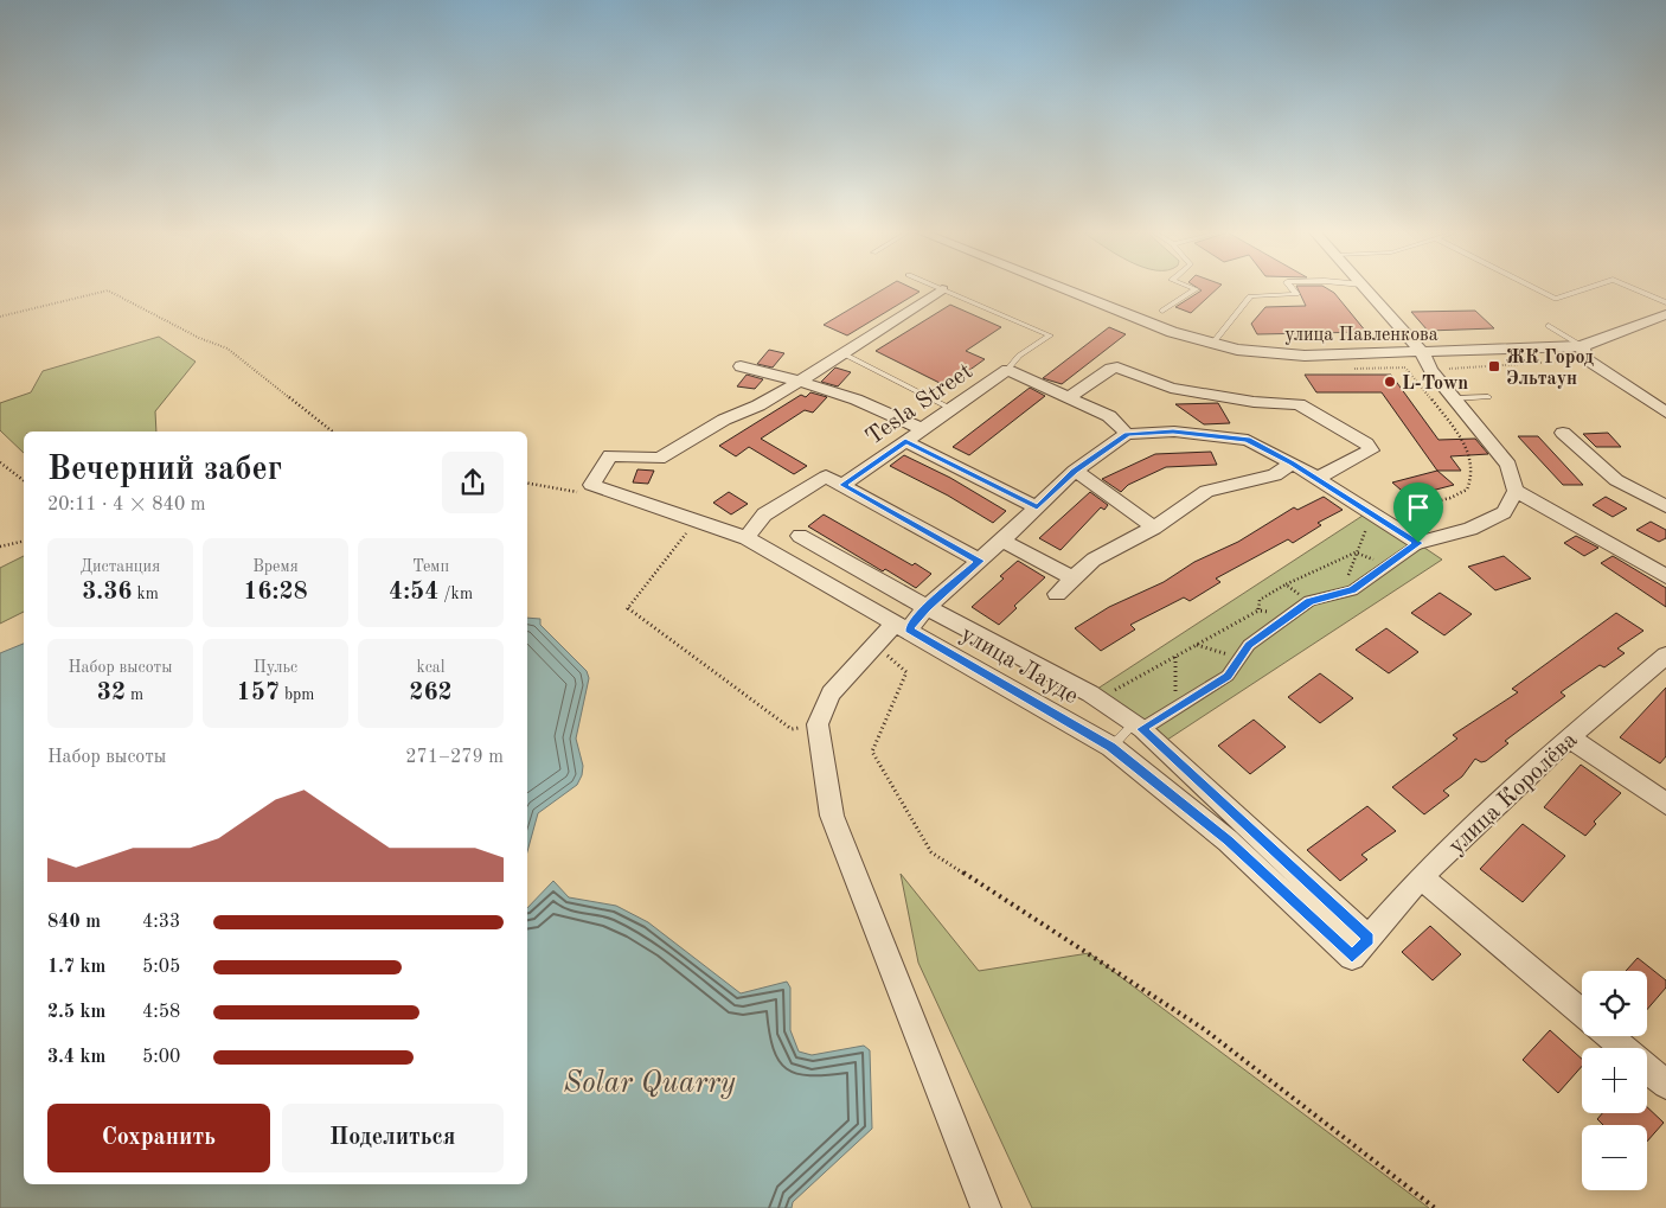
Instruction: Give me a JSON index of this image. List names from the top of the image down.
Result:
{
  "streets": {
    "street": [
      "улица Павленкова",
      "Tesla Street",
      "улица Лауде",
      "улица Королёва"
    ]
  },
  "crossings": [
    ["улица Лауде", "улица Королёва"]
  ],
  "water": ["Solar Quarry"],
  "places": {
    "transit": ["ЖК Город Эльтаун"],
    "other": ["L-Town"]
  },
  "page": {
    "heading": ["Вечерний забег", "20:11 · 4 × 840 m"],
    "stats": [
      ["Дистанция", "3.36 km"],
      ["Время", "16:28"],
      ["Темп", "4:54 /km"],
      ["Набор высоты", "32 m"],
      ["Пульс", "157 bpm"],
      ["kcal", "262"]
    ],
    "chart": ["Набор высоты", "271–279 m"],
    "list": [
      {
        "name": "840 m",
        "note": "4:33"
      },
      {
        "name": "1.7 km",
        "note": "5:05"
      },
      {
        "name": "2.5 km",
        "note": "4:58"
      },
      {
        "name": "3.4 km",
        "note": "5:00"
      }
    ],
    "map_buttons": ["+", "−"],
    "buttons": ["Сохранить", "Поделиться"]
  }
}
